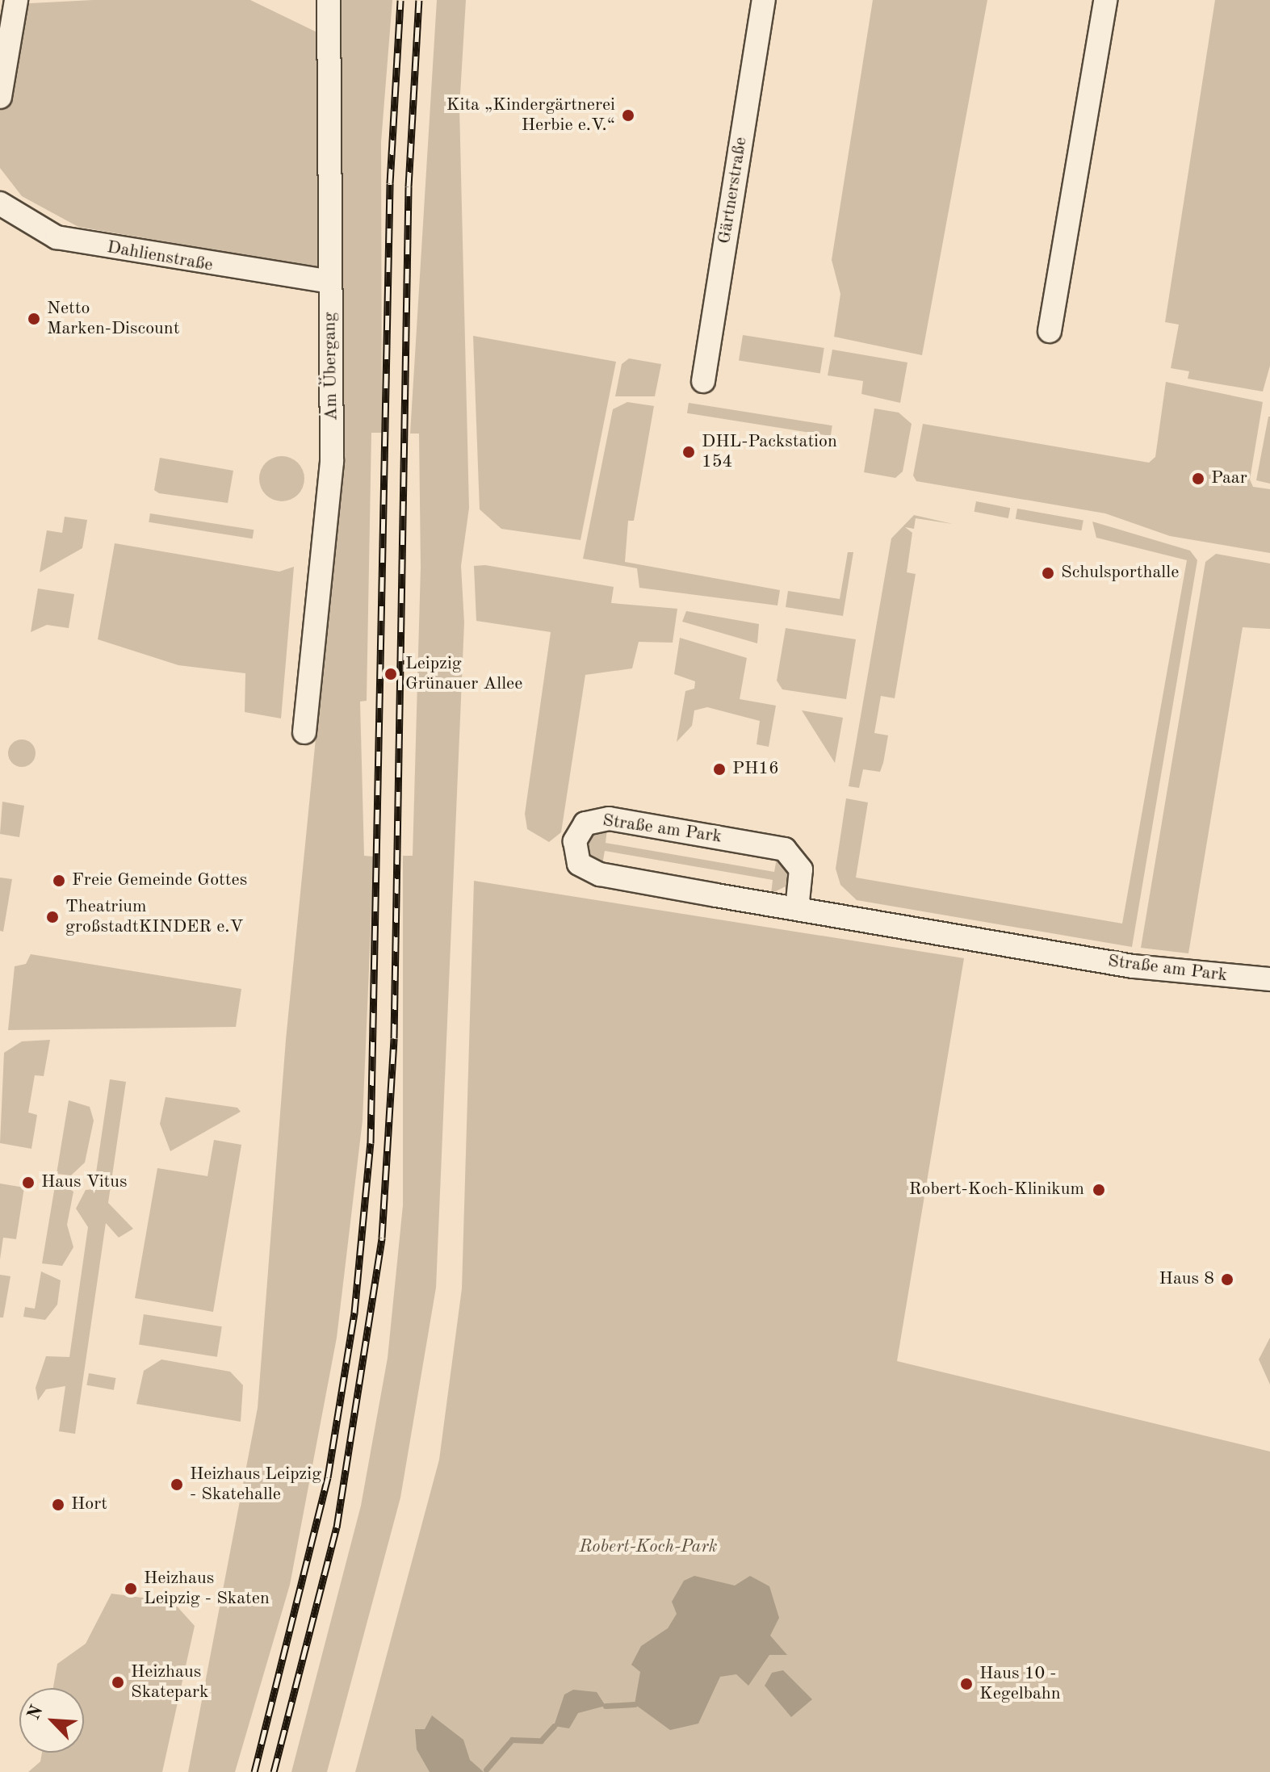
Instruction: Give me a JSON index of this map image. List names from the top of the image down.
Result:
{
  "streets": {
    "street": [
      "Gärtnerstraße",
      "Dahlienstraße",
      "Am Übergang",
      "Straße am Park"
    ]
  },
  "crossings": [
    ["Dahlienstraße", "Am Übergang"]
  ],
  "parks": ["Robert-Koch-Park"],
  "places": [
    "Kita „Kindergärtnerei Herbie e.V.“",
    "Netto Marken-Discount",
    "DHL-Packstation 154",
    "Paar",
    "Schulsporthalle",
    "Leipzig Grünauer Allee",
    "PH16",
    "Freie Gemeinde Gottes",
    "Theatrium großstadtKINDER e.V",
    "Haus Vitus",
    "Robert-Koch-Klinikum",
    "Haus 8",
    "Heizhaus Leipzig - Skatehalle",
    "Hort",
    "Heizhaus Leipzig - Skaten",
    "Heizhaus Skatepark",
    "Haus 10 - Kegelbahn"
  ],
  "north": "top left"
}
